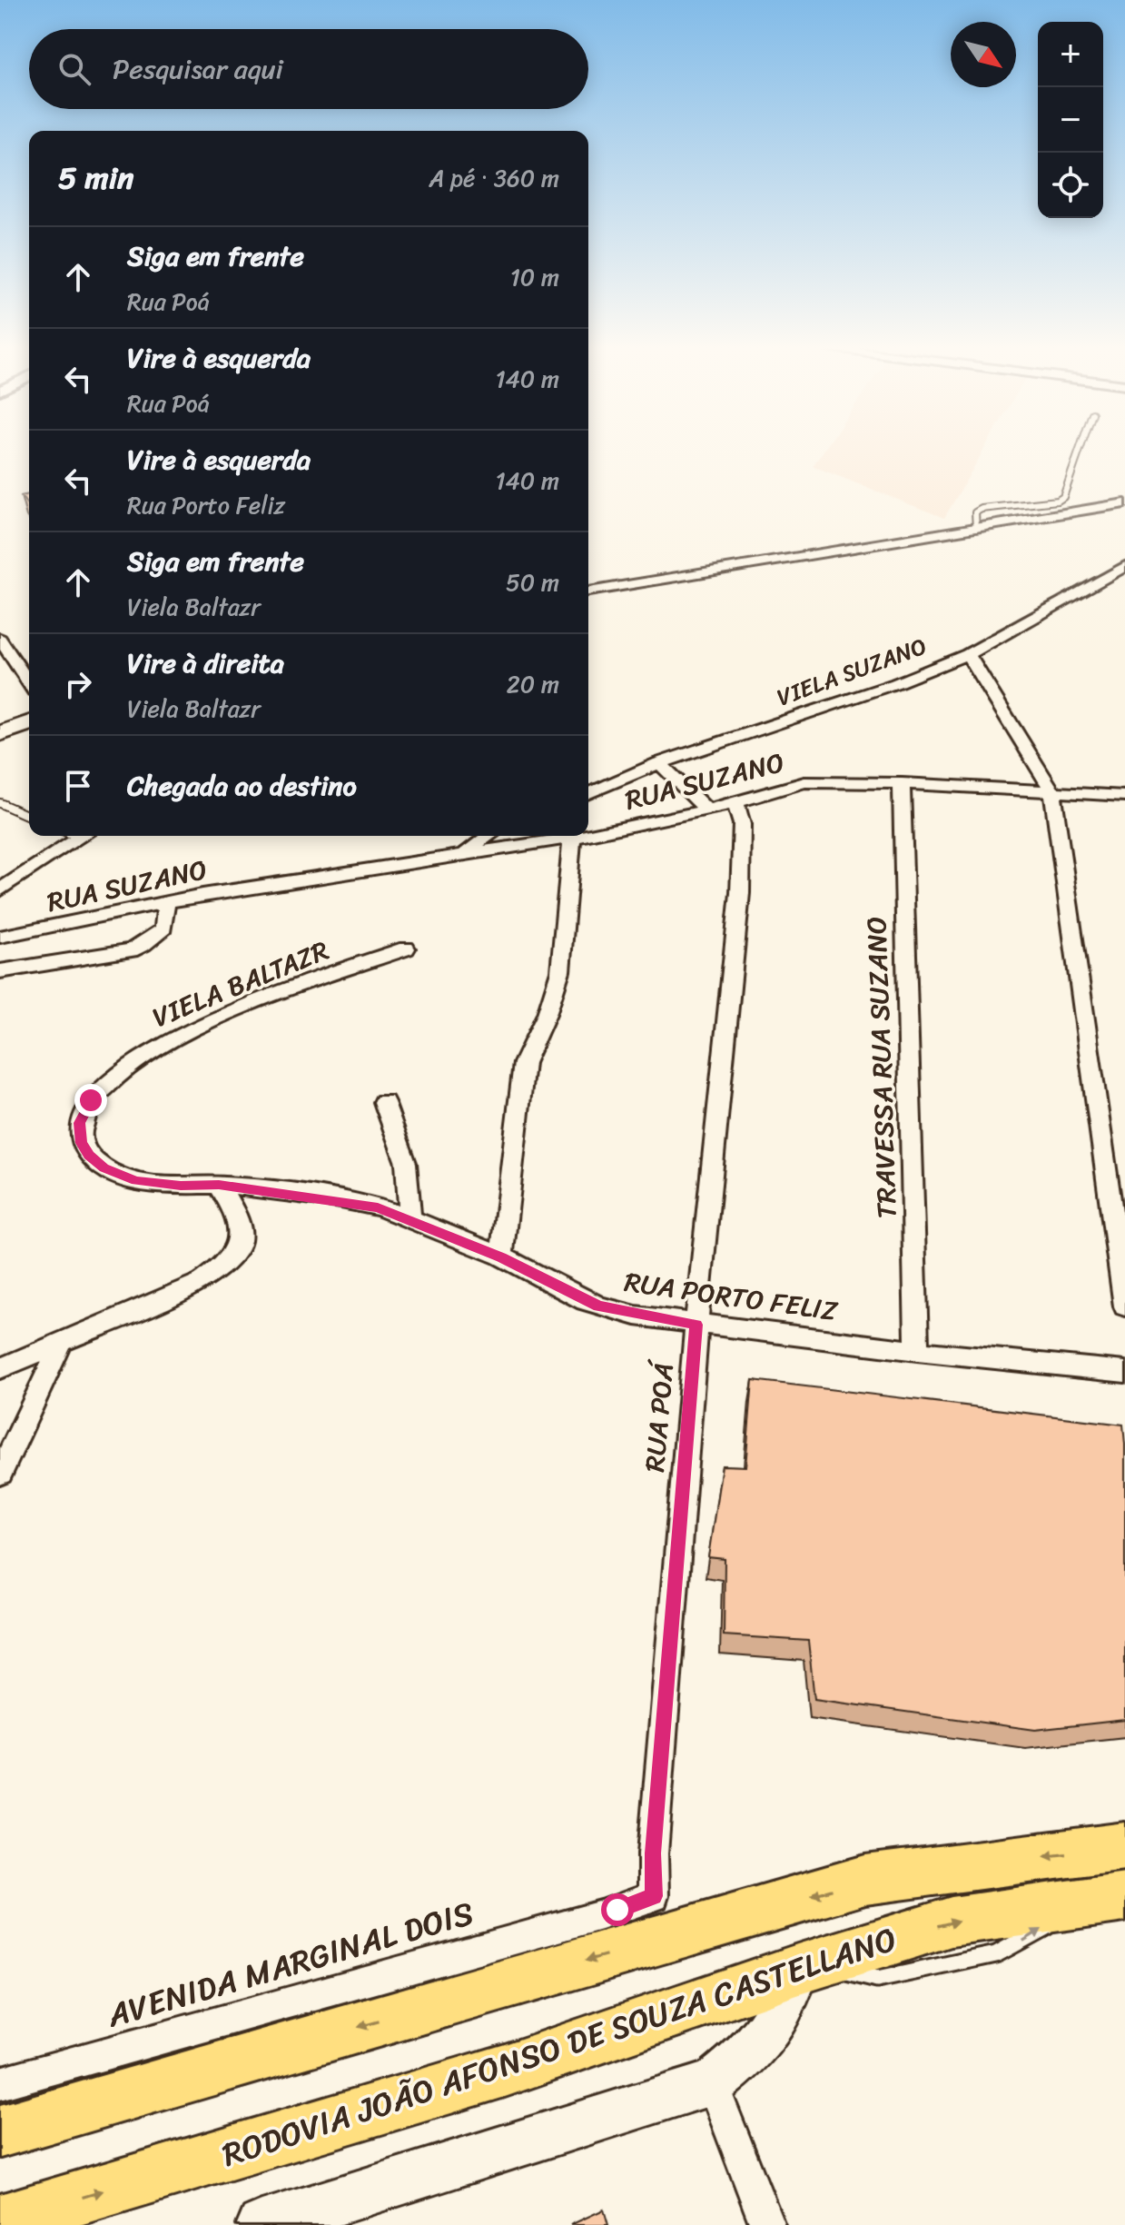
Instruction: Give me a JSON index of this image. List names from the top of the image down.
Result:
{
  "streets": {
    "main road": ["RODOVIA JOÃO AFONSO DE SOUZA CASTELLANO"],
    "street": [
      "VIELA SUZANO",
      "RUA SUZANO",
      "VIELA BALTAZR",
      "TRAVESSA RUA SUZANO",
      "RUA PORTO FELIZ",
      "RUA POÁ",
      "AVENIDA MARGINAL DOIS"
    ]
  },
  "crossings": [
    ["RUA SUZANO", "TRAVESSA RUA SUZANO"],
    ["RUA SUZANO", "RUA POÁ"],
    ["VIELA BALTAZR", "RUA PORTO FELIZ"],
    ["TRAVESSA RUA SUZANO", "RUA PORTO FELIZ"],
    ["RUA PORTO FELIZ", "RUA POÁ"],
    ["RUA POÁ", "AVENIDA MARGINAL DOIS"]
  ],
  "north": "bottom right",
  "page": {
    "map_buttons": ["+", "−"],
    "search": "Pesquisar aqui",
    "heading": ["5 min", "A pé · 360 m"],
    "list": [
      ["Siga em frente", "Rua Poá", "10 m"],
      ["Vire à esquerda", "Rua Poá", "140 m"],
      ["Vire à esquerda", "Rua Porto Feliz", "140 m"],
      ["Siga em frente", "Viela Baltazr", "50 m"],
      ["Vire à direita", "Viela Baltazr", "20 m"],
      "Chegada ao destino"
    ]
  }
}
